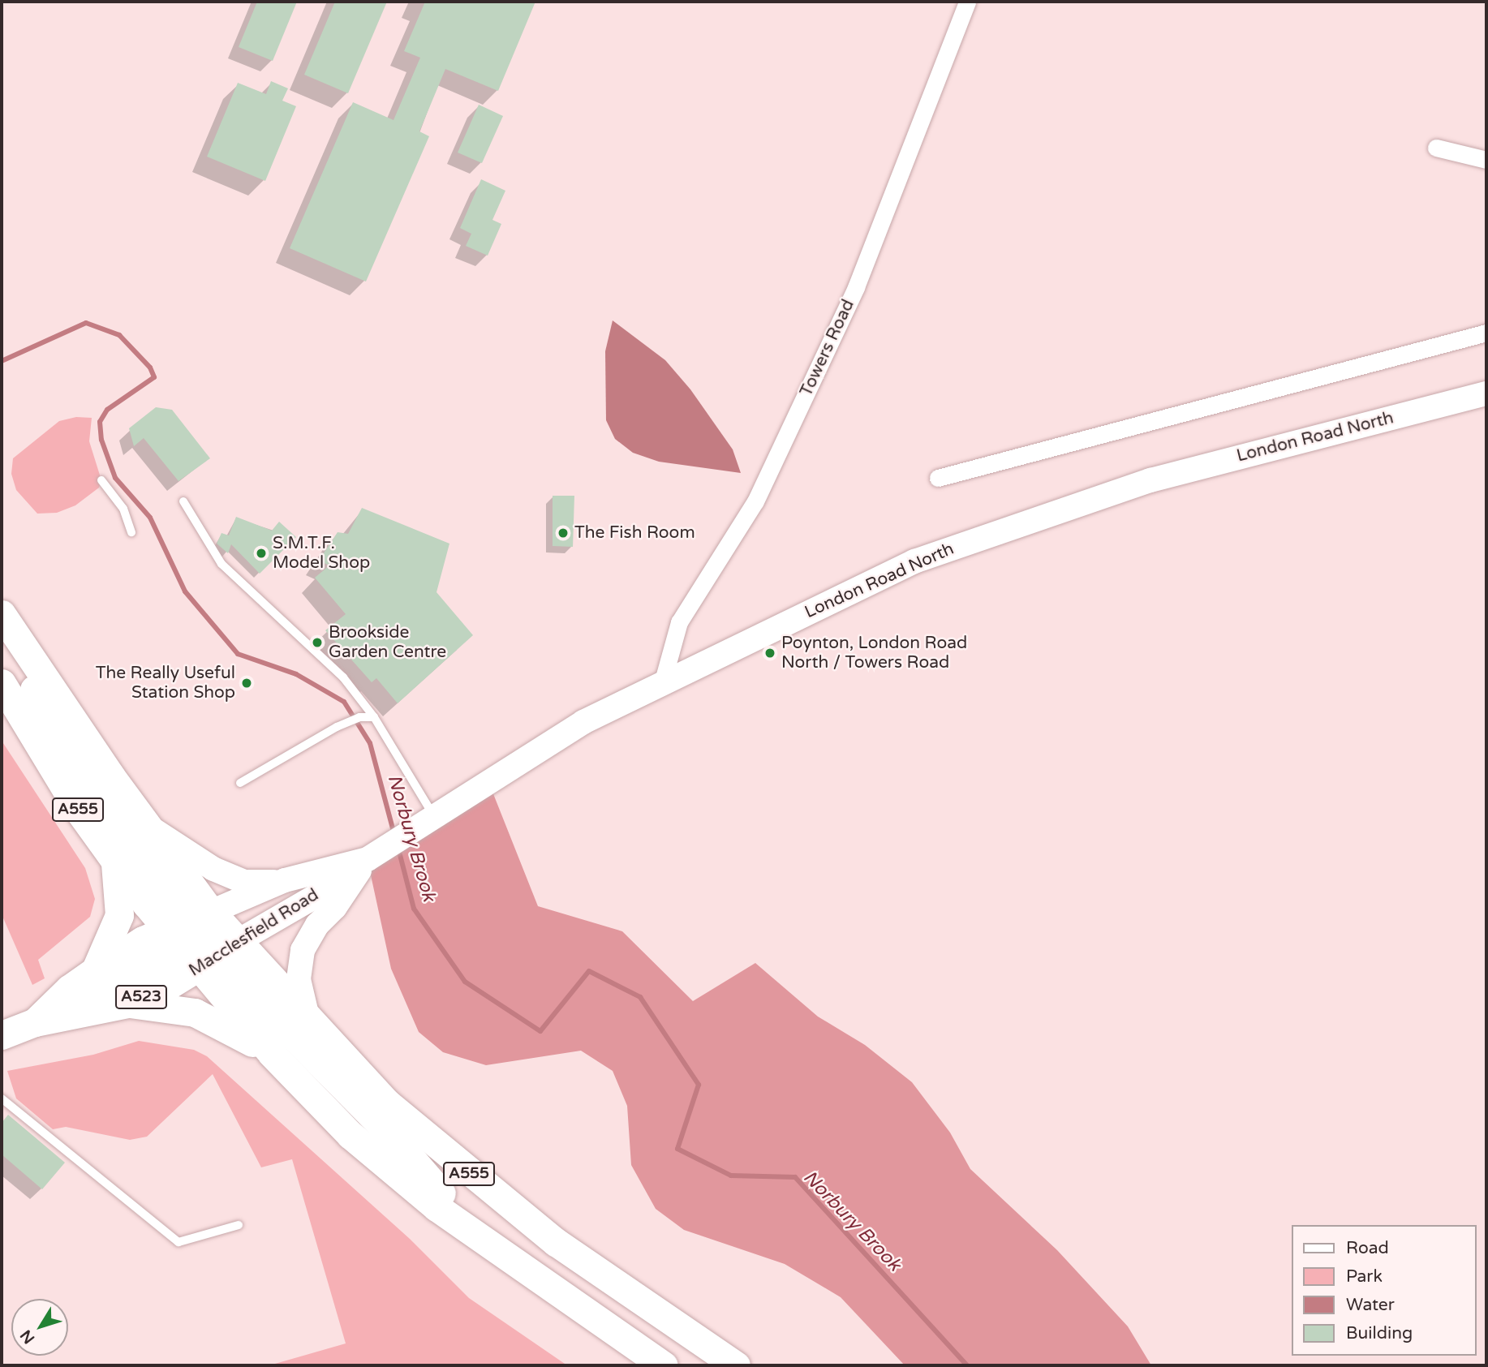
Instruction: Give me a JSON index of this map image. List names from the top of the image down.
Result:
{
  "streets": {
    "highway": ["A555", "Macclesfield Road", "A523"],
    "main road": ["London Road North"],
    "street": ["Towers Road"]
  },
  "crossings": [
    ["Towers Road", "London Road North"],
    ["London Road North", "Macclesfield Road"],
    ["A555", "Macclesfield Road"]
  ],
  "water": ["Norbury Brook"],
  "places": [
    "The Fish Room",
    "S.M.T.F. Model Shop",
    "Brookside Garden Centre",
    "Poynton, London Road North / Towers Road",
    "The Really Useful Station Shop"
  ],
  "legend": [
    "Road",
    "Park",
    "Water",
    "Building"
  ],
  "north": "bottom left"
}
